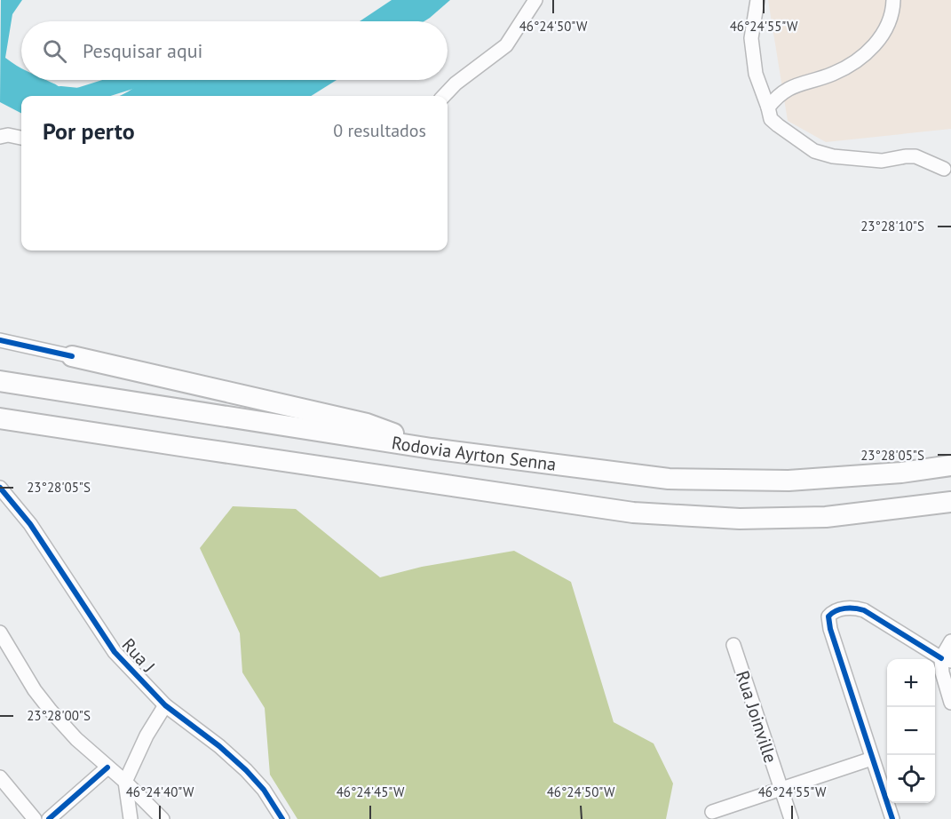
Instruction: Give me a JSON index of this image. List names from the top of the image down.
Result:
{
  "streets": {
    "highway": ["Rodovia Ayrton Senna"],
    "street": ["Rua J", "Rua Joinville"]
  },
  "page": {
    "search": "Pesquisar aqui",
    "heading": ["Por perto", "0 resultados"],
    "map_buttons": ["+", "−"]
  },
  "coordinates": [
    "46°24'50\"W",
    "46°24'55\"W",
    "23°28'10\"S",
    "23°28'05\"S",
    "23°28'00\"S",
    "46°24'40\"W",
    "46°24'45\"W"
  ]
}
